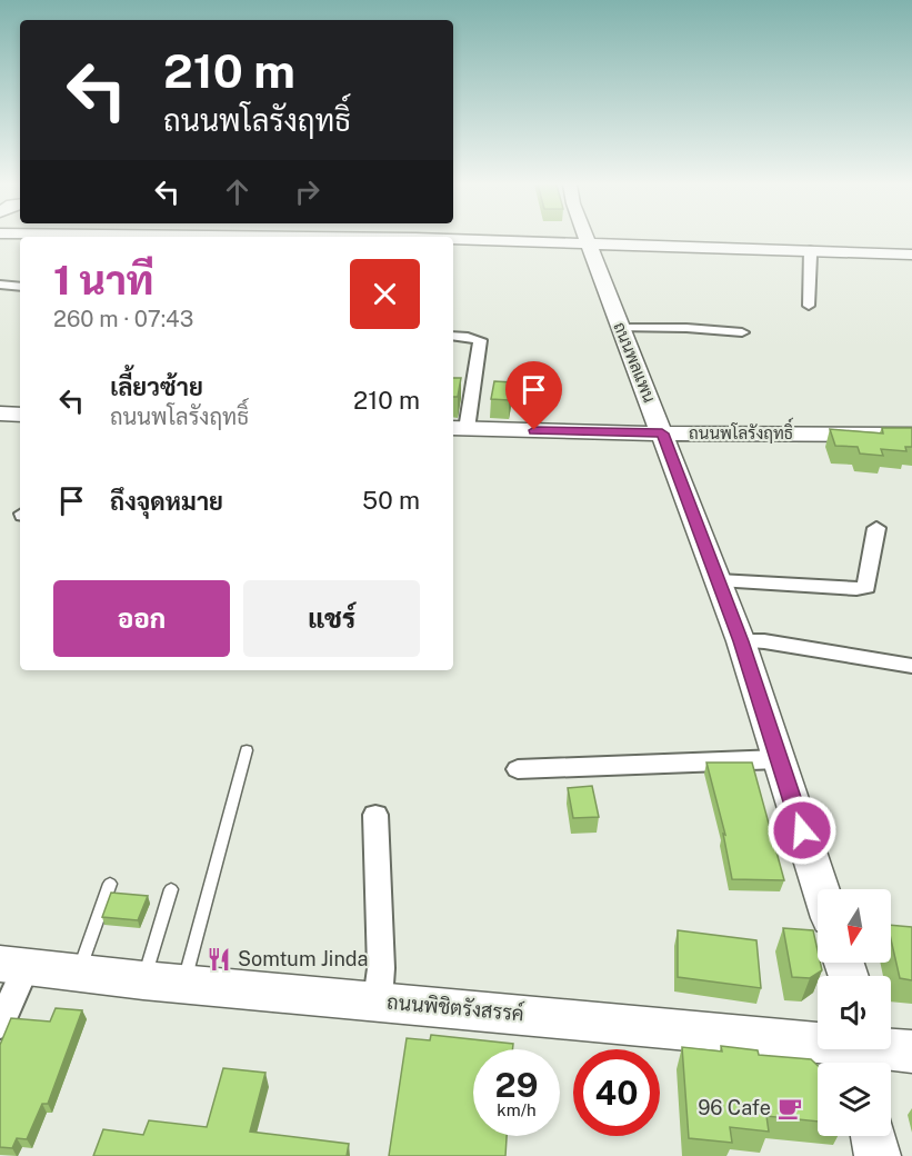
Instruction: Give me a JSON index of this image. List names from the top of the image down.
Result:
{
  "streets": {
    "street": ["ถนนพลแพน", "ถนนพโลรังฤทธิ์", "ถนนพิชิตรังสรรค์"]
  },
  "crossings": [
    ["ถนนพลแพน", "ถนนพโลรังฤทธิ์"]
  ],
  "places": {
    "restaurant": ["Somtum Jinda"],
    "cafe": ["96 Cafe"]
  },
  "north": "bottom",
  "page": {
    "turn": ["210 m", "ถนนพโลรังฤทธิ์"],
    "heading": ["1 นาที", "260 m · 07:43"],
    "list": [
      {
        "name": "เลี้ยวซ้าย",
        "note": "ถนนพโลรังฤทธิ์",
        "value": "210 m"
      },
      {
        "name": "ถึงจุดหมาย",
        "value": "50 m"
      }
    ],
    "buttons": ["ออก", "แชร์"],
    "speed": "29 km/h",
    "limit": "40"
  }
}
